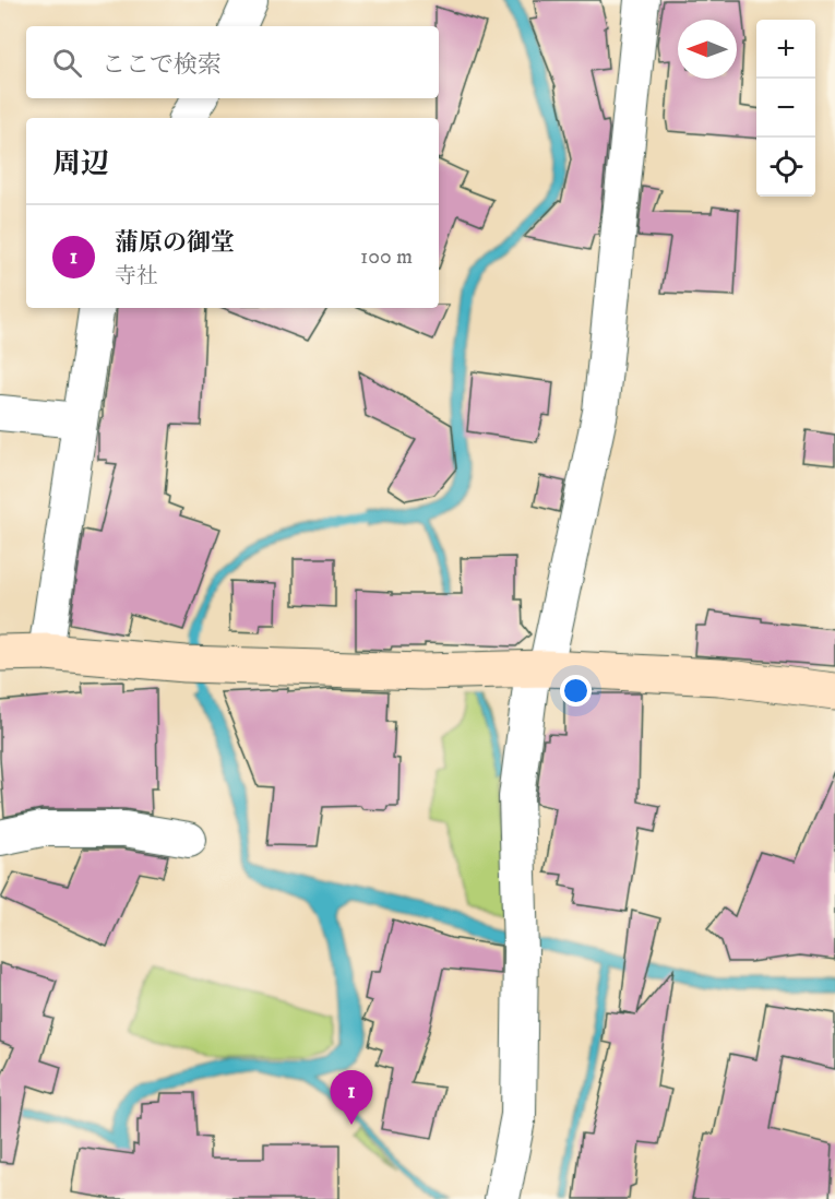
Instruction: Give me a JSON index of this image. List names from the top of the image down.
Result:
{
  "north": "left",
  "page": {
    "map_buttons": ["+", "−"],
    "search": "ここで検索",
    "heading": "周辺",
    "list": [
      {
        "mark": "1",
        "name": "蒲原の御堂",
        "note": "寺社",
        "value": "100 m"
      }
    ],
    "pins": "1"
  }
}
